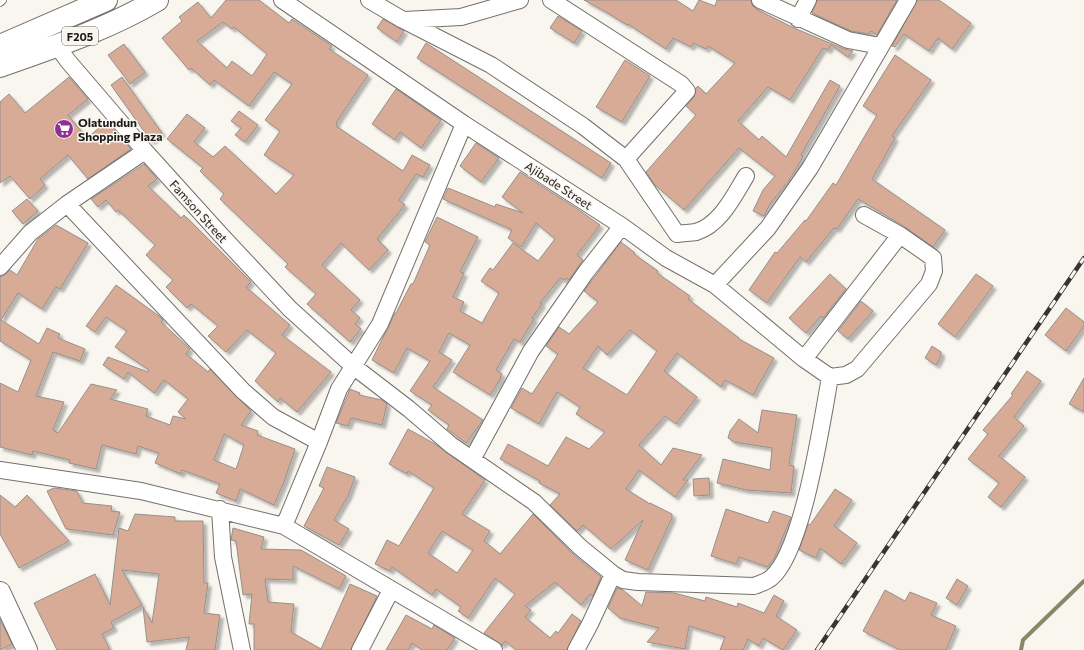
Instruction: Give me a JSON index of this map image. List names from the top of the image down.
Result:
{
  "streets": {
    "main road": ["F205"],
    "street": ["Ajibade Street", "Famson Street"]
  },
  "crossings": [
    ["F205", "Famson Street"],
    ["Ajibade Street", "Famson Street"]
  ],
  "places": {
    "supermarket": ["Olatundun Shopping Plaza"]
  }
}
